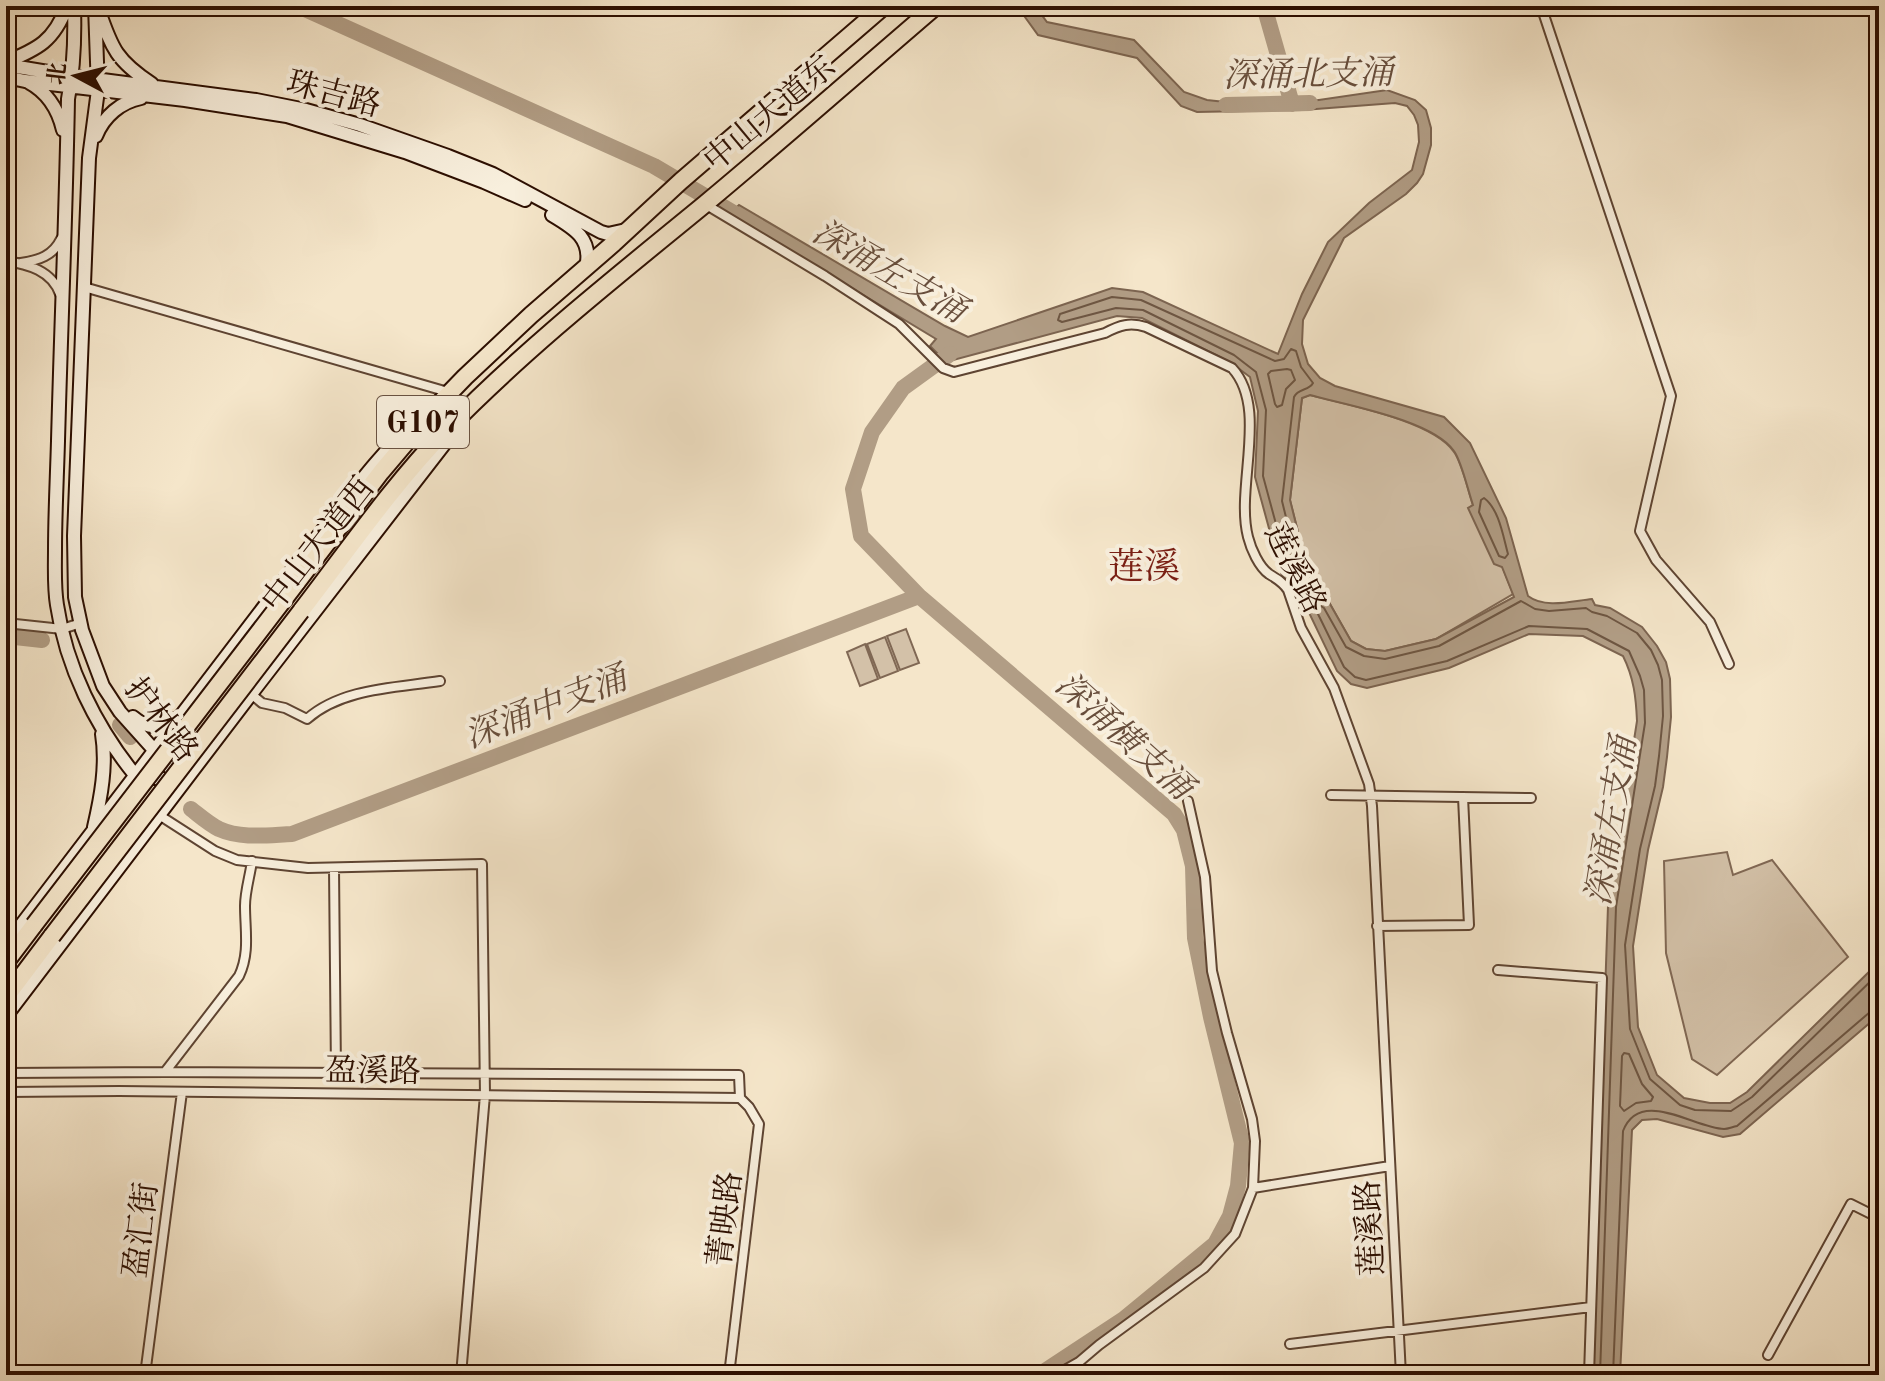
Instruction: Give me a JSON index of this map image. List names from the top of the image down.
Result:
{
  "streets": {
    "highway": ["中山大道东", "G107", "中山大道西"],
    "main road": ["珠吉路", "护林路"],
    "street": [
      "莲溪路",
      "盈溪路",
      "菁映路",
      "盈汇街"
    ]
  },
  "crossings": [
    ["珠吉路", "中山大道东"],
    ["珠吉路", "中山大道西"],
    ["珠吉路", "护林路"],
    ["中山大道东", "中山大道西"],
    ["中山大道东", "莲溪路"],
    ["中山大道西", "莲溪路"],
    ["盈溪路", "菁映路"],
    ["盈溪路", "盈汇街"]
  ],
  "districts": ["莲溪"],
  "water": [
    "深涌北支涌",
    "深涌左支涌",
    "深涌中支涌",
    "深涌横支涌"
  ],
  "north": "left"
}
